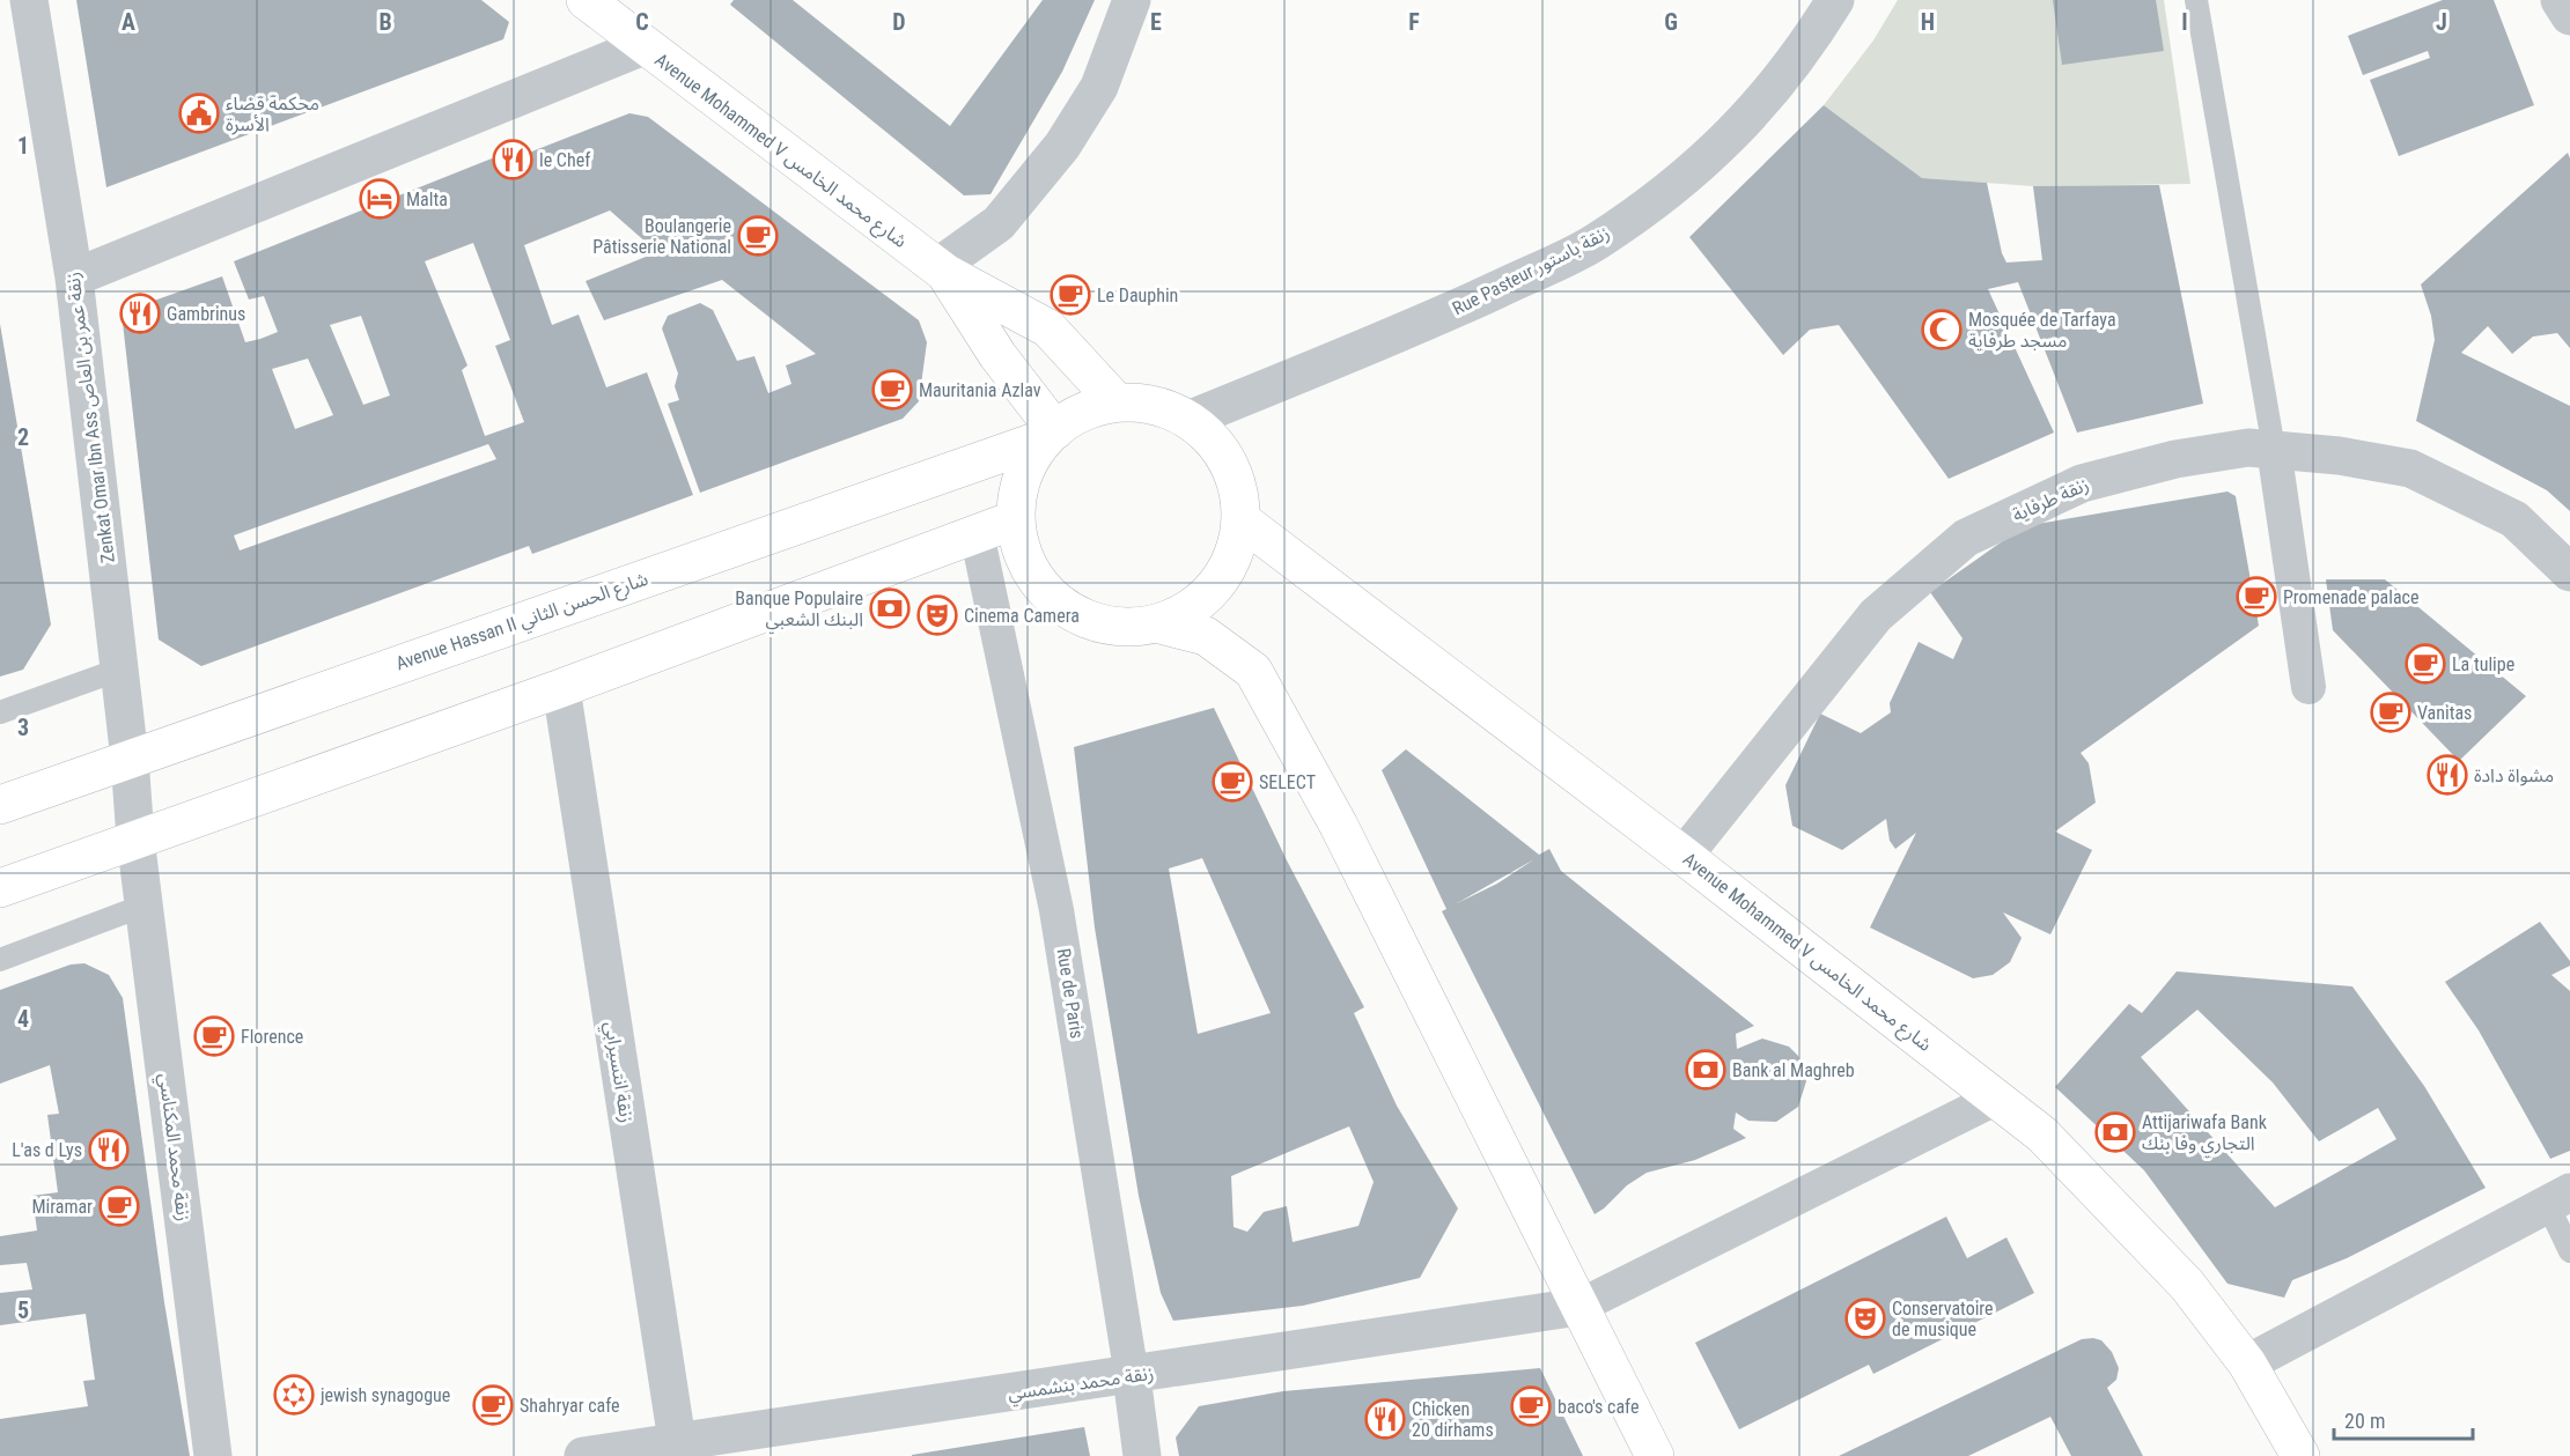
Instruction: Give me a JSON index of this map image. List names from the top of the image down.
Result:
{
  "streets": {
    "main road": ["Avenue Mohammed V شارع محمد الخامس", "Avenue Hassan II شارع الحسن الثاني"],
    "street": [
      "Rue Pasteur زنقة باستور",
      "Zenkat Omar Ibn Ass زنقة عمر بن العاص",
      "زنقة طرفاية",
      "Rue de Paris",
      "زنقة انتسيرابي",
      "زنقة محمد المكناسي",
      "زنقة محمد بنشمسي"
    ]
  },
  "crossings": [
    ["Avenue Mohammed V شارع محمد الخامس", "Rue Pasteur زنقة باستور"],
    ["Avenue Mohammed V شارع محمد الخامس", "زنقة طرفاية"],
    ["Avenue Mohammed V شارع محمد الخامس", "Avenue Hassan II شارع الحسن الثاني"],
    ["Rue Pasteur زنقة باستور", "Avenue Hassan II شارع الحسن الثاني"],
    ["Zenkat Omar Ibn Ass زنقة عمر بن العاص", "Avenue Hassan II شارع الحسن الثاني"],
    ["Zenkat Omar Ibn Ass زنقة عمر بن العاص", "زنقة محمد المكناسي"],
    ["Rue de Paris", "زنقة محمد بنشمسي"],
    ["زنقة انتسيرابي", "زنقة محمد بنشمسي"]
  ],
  "places": {
    "public building": ["محكمة قضاء الأسرة"],
    "restaurant": [
      "le Chef",
      "Gambrinus",
      "مشواة دادة",
      "L'as d Lys",
      "Chicken 20 dirhams"
    ],
    "hotel": ["Malta"],
    "cafe": [
      "Boulangerie Pâtisserie National",
      "Le Dauphin",
      "Mauritania Azlav",
      "Promenade palace",
      "La tulipe",
      "Vanitas",
      "SELECT",
      "Florence",
      "Miramar",
      "Shahryar cafe",
      "baco's cafe"
    ],
    "mosque": ["Mosquée de Tarfaya مسجد طرفاية"],
    "bank": ["Banque Populaire البنك الشعبي", "Bank al Maghreb", "Attijariwafa Bank التجاري وفا بنك"],
    "theatre": ["Cinema Camera", "Conservatoire de musique"],
    "synagogue": ["jewish synagogue"]
  },
  "scale_bar": "20 m",
  "grid": {
    "columns": [
      "A",
      "B",
      "C",
      "D",
      "E",
      "F",
      "G",
      "H",
      "I",
      "J"
    ],
    "rows": [
      "1",
      "2",
      "3",
      "4",
      "5"
    ]
  }
}
